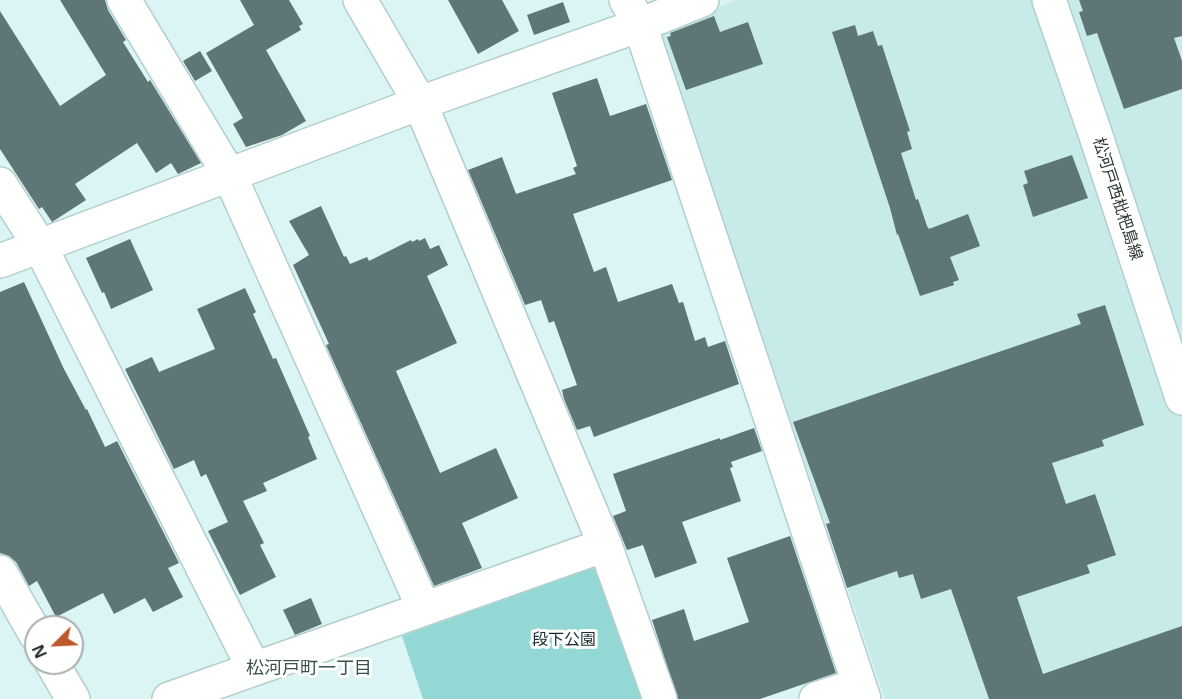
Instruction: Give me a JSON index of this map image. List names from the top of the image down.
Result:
{
  "streets": {
    "street": ["松河戸西枇杷島線"]
  },
  "districts": ["松河戸町一丁目"],
  "parks": ["段下公園"],
  "north": "bottom left"
}
